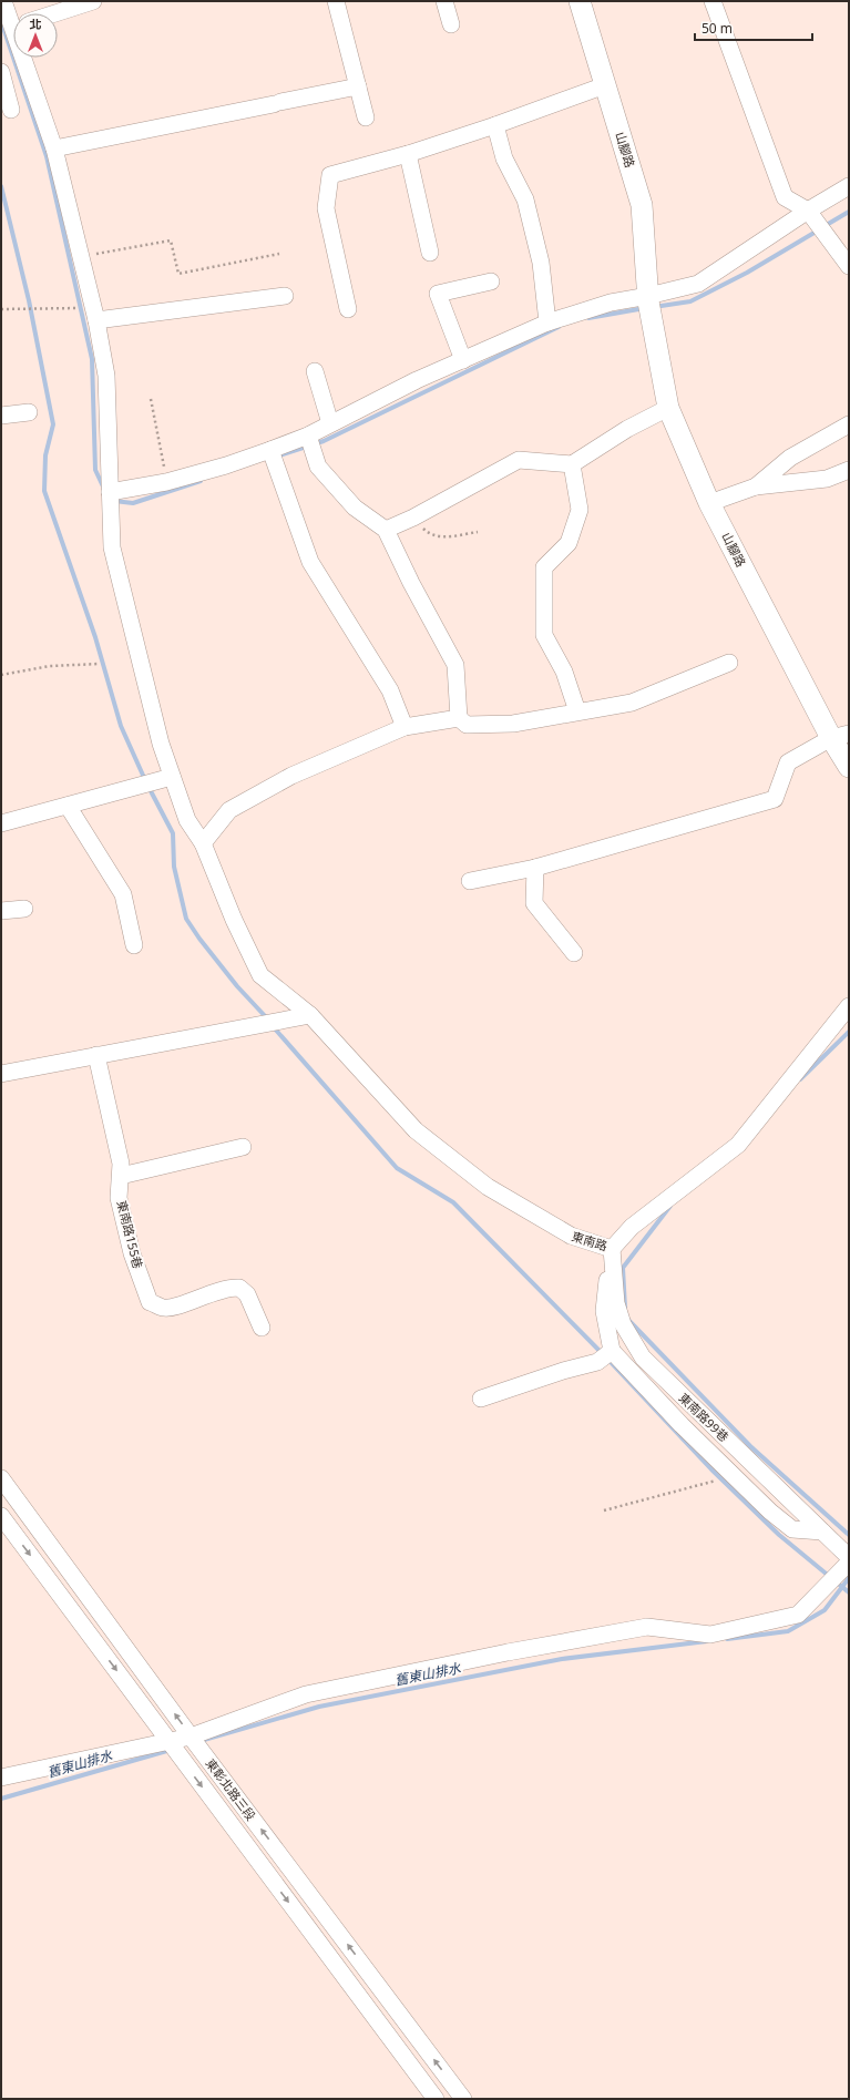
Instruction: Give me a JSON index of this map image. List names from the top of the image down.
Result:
{
  "streets": {
    "main road": ["山腳路"],
    "street": [
      "東南路155巷",
      "東南路",
      "東南路99巷",
      "東彰北路三段"
    ]
  },
  "crossings": [
    ["東南路", "東南路99巷"]
  ],
  "water": ["舊東山排水"],
  "scale_bar": "50 m",
  "north": "top"
}
